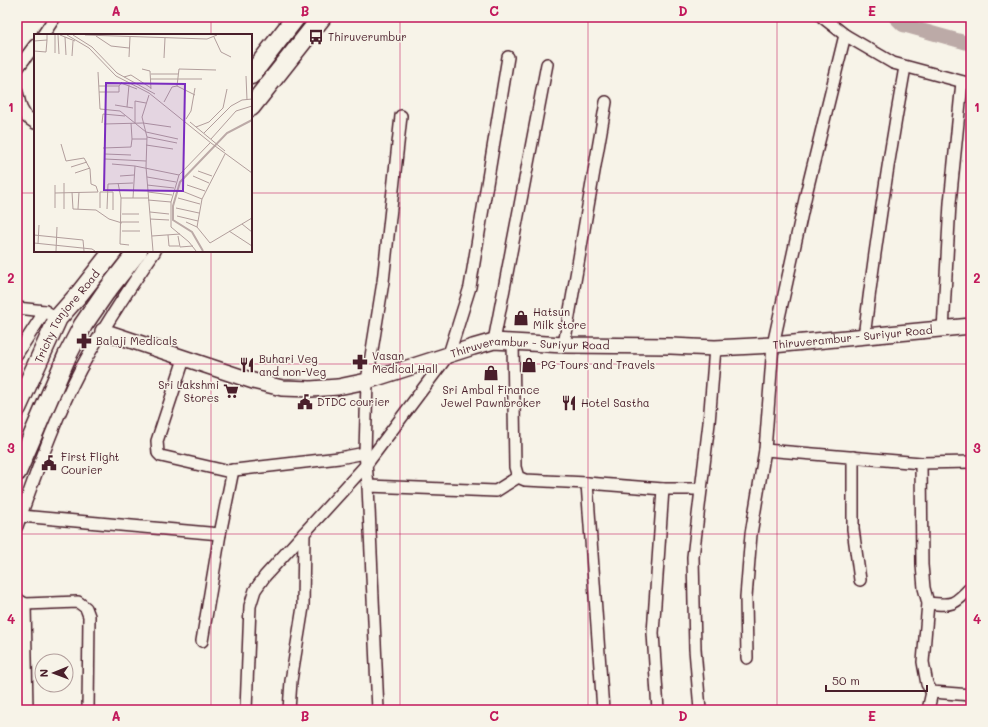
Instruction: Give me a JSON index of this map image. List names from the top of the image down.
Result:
{
  "streets": {
    "highway": ["Trichy Tanjore Road"],
    "main road": ["Thiruverambur - Suriyur Road"]
  },
  "places": {
    "bus stop": ["Thiruverumbur"],
    "shop": ["Hatsun Milk store", "PG Tours and Travels", "Sri Ambal Finance Jewel Pawnbroker"],
    "pharmacy": ["Balaji Medicals", "Vasan Medical Hall"],
    "restaurant": ["Buhari Veg and non-Veg", "Hotel Sastha"],
    "supermarket": ["Sri Lakshmi Stores"],
    "public building": ["DTDC courier", "First Flight Courier"]
  },
  "scale_bar": "50 m",
  "north": "left",
  "grid": {
    "columns": [
      "A",
      "B",
      "C",
      "D",
      "E"
    ],
    "rows": [
      "1",
      "2",
      "3",
      "4"
    ]
  }
}
